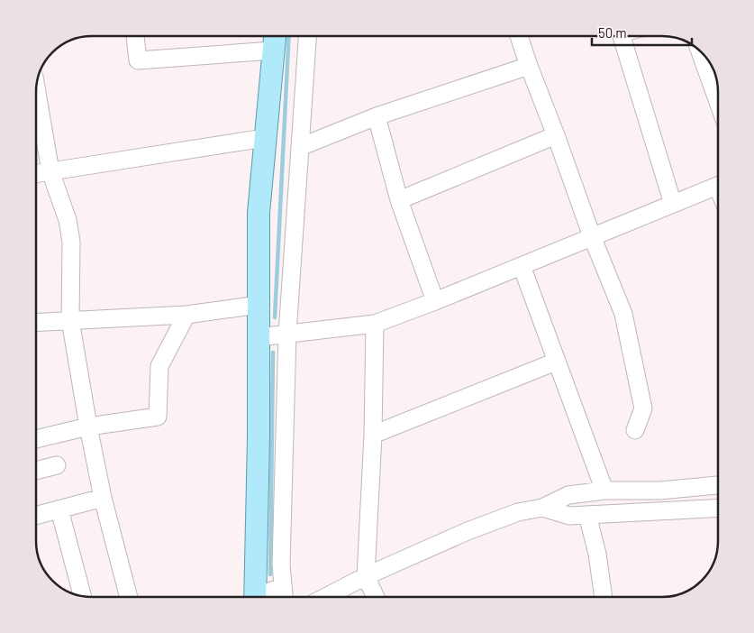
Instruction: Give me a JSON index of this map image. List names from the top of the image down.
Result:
{
  "scale_bar": "50 m"
}
